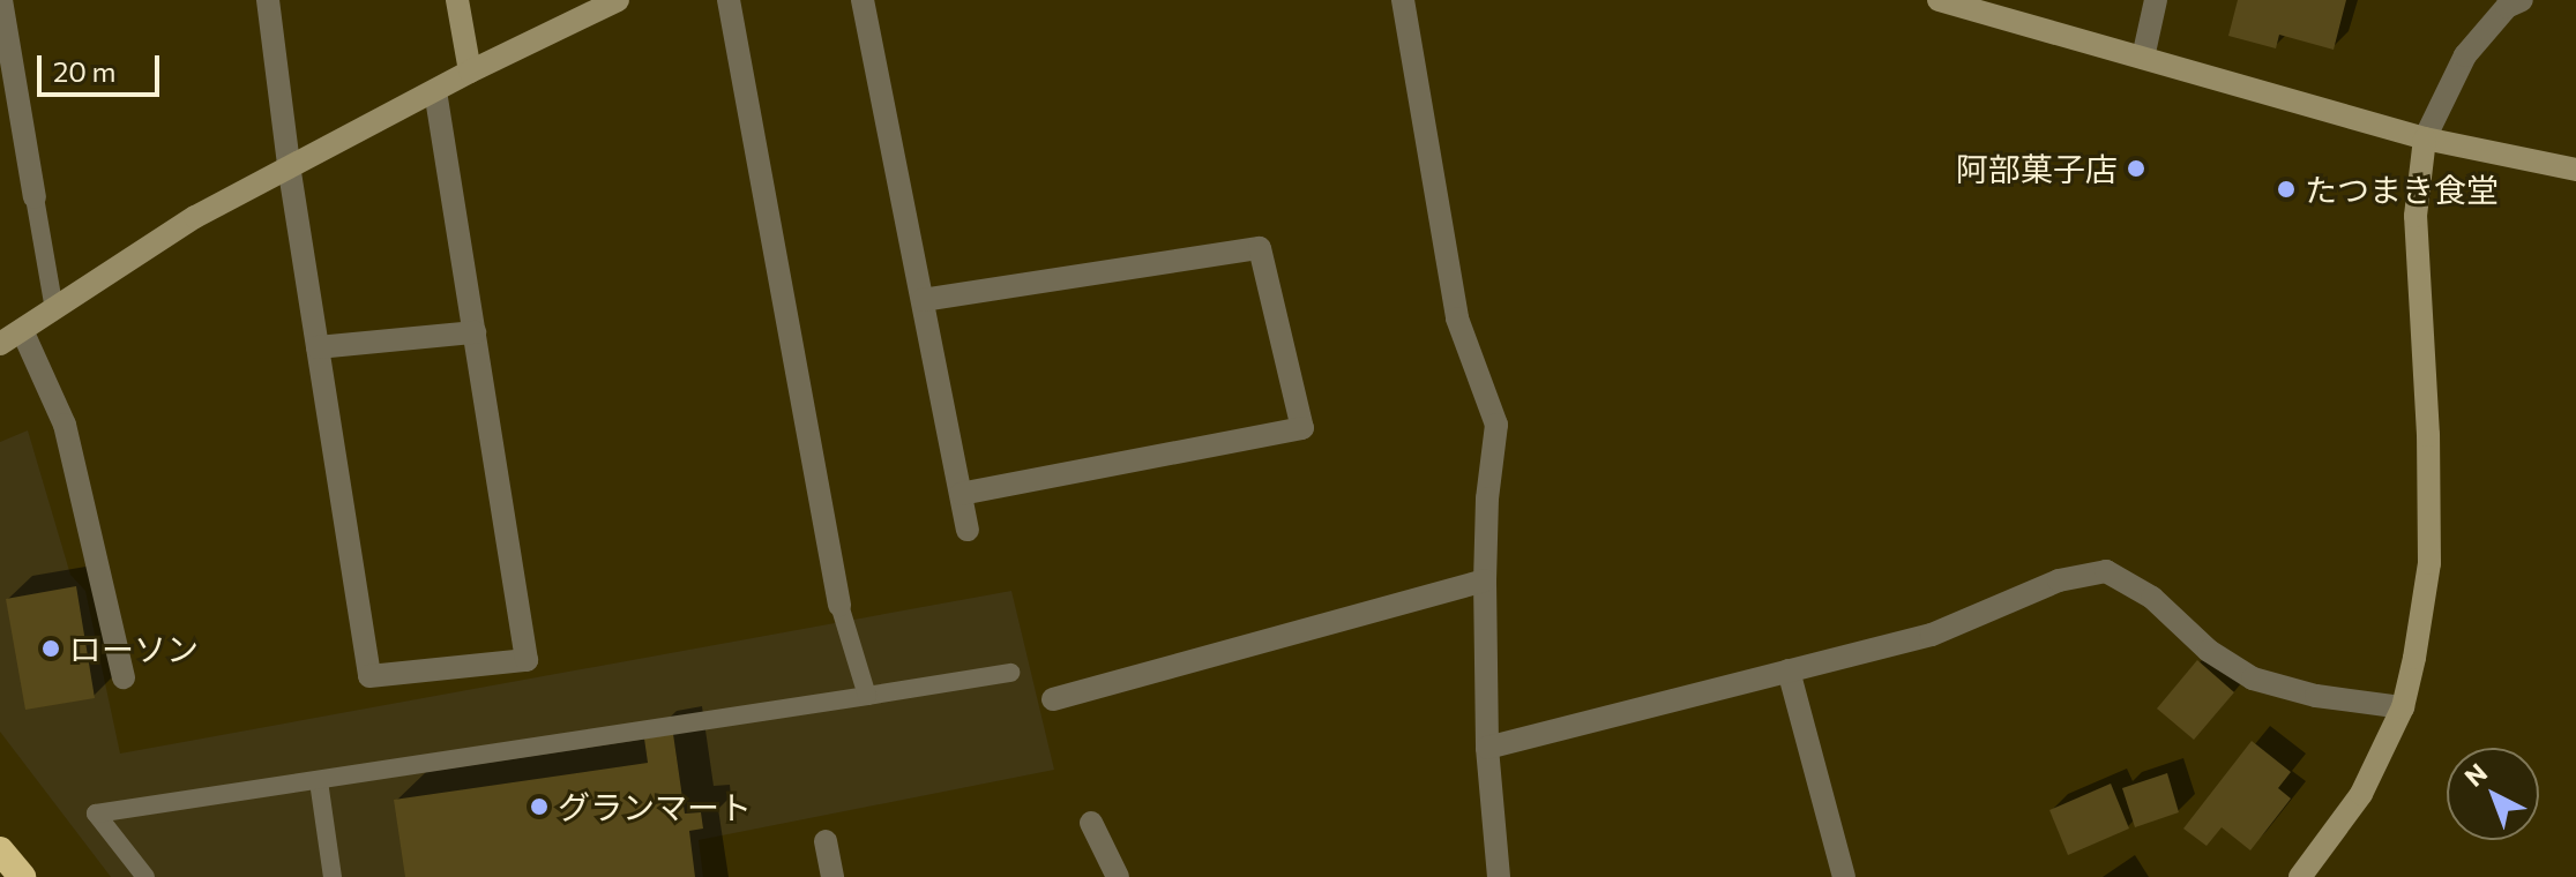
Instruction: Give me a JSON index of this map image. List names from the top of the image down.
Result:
{
  "places": [
    "阿部菓子店",
    "たつまき食堂",
    "ローソン",
    "グランマート"
  ],
  "scale_bar": "20 m",
  "north": "top left"
}
